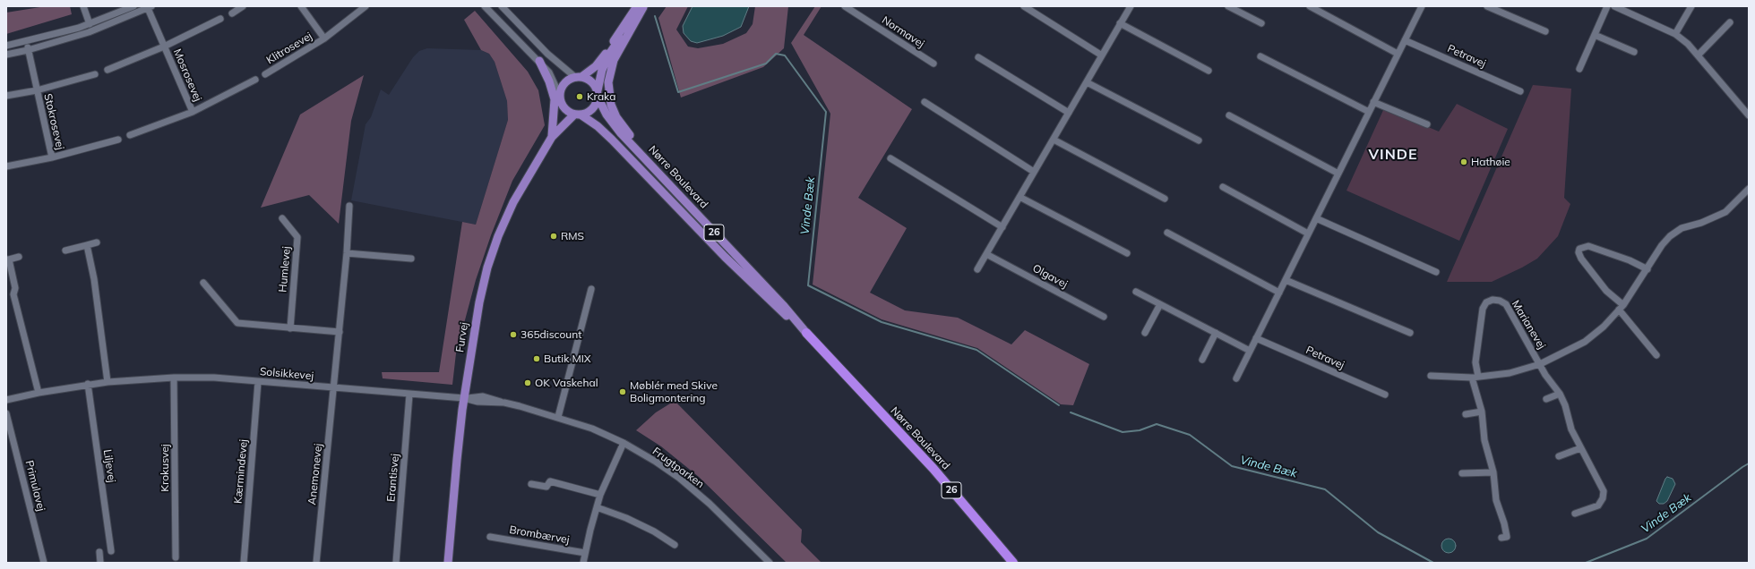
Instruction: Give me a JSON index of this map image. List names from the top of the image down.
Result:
{
  "streets": {
    "highway": ["Nørre Boulevard", "26"],
    "main road": ["Furvej"],
    "street": [
      "Normavej",
      "Klitrosevej",
      "Petravej",
      "Mosrosevej",
      "Stokrosevej",
      "Humlevej",
      "Olgavej",
      "Marianevej",
      "Solsikkevej",
      "Liljevej",
      "Krokusvej",
      "Frugtparken",
      "Kærmindevej",
      "Anemonevej",
      "Erantisvej",
      "Primulavej",
      "Brombærvej"
    ]
  },
  "crossings": [
    ["Nørre Boulevard", "26"],
    ["Nørre Boulevard", "Furvej"],
    ["26", "Furvej"],
    ["Furvej", "Solsikkevej"],
    ["Furvej", "Frugtparken"],
    ["Solsikkevej", "Liljevej"],
    ["Solsikkevej", "Krokusvej"],
    ["Solsikkevej", "Frugtparken"],
    ["Solsikkevej", "Kærmindevej"],
    ["Solsikkevej", "Anemonevej"],
    ["Solsikkevej", "Erantisvej"]
  ],
  "districts": ["VINDE"],
  "water": ["Vinde Bæk"],
  "places": [
    "Kraka",
    "Hathøie",
    "RMS",
    "365discount",
    "Butik MIX",
    "OK Vaskehal",
    "Møblér med Skive Boligmontering"
  ]
}
